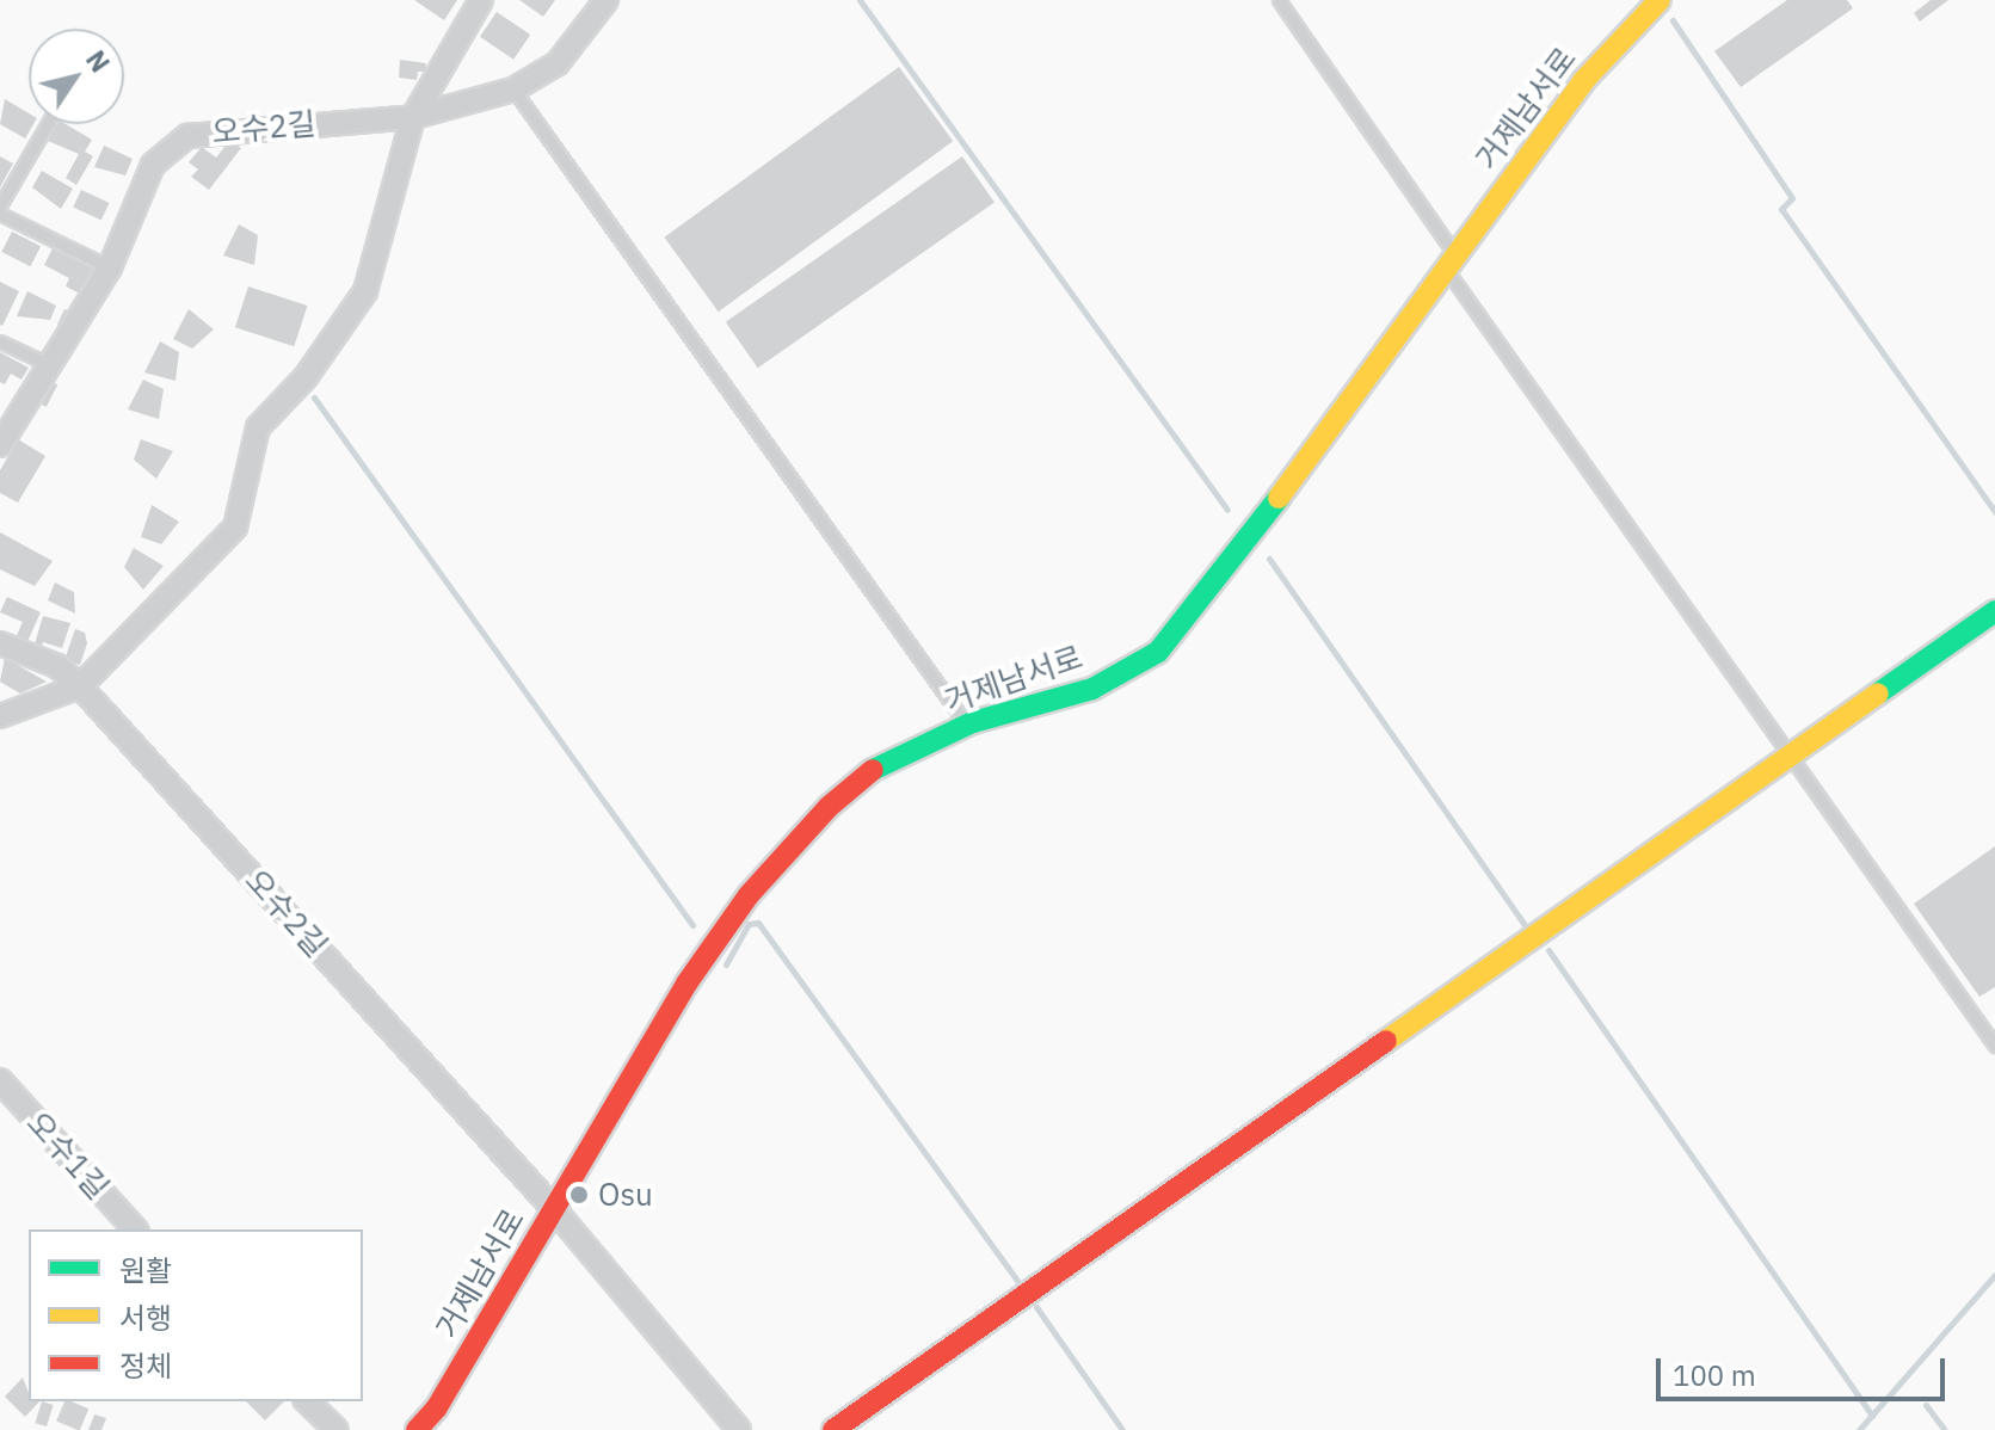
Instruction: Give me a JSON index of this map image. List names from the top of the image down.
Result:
{
  "streets": {
    "main road": ["거제남서로"],
    "street": ["오수2길", "오수1길"]
  },
  "crossings": [
    ["거제남서로", "오수2길"]
  ],
  "places": ["Osu"],
  "legend": ["원활", "서행", "정체"],
  "scale_bar": "100 m",
  "north": "top right"
}
